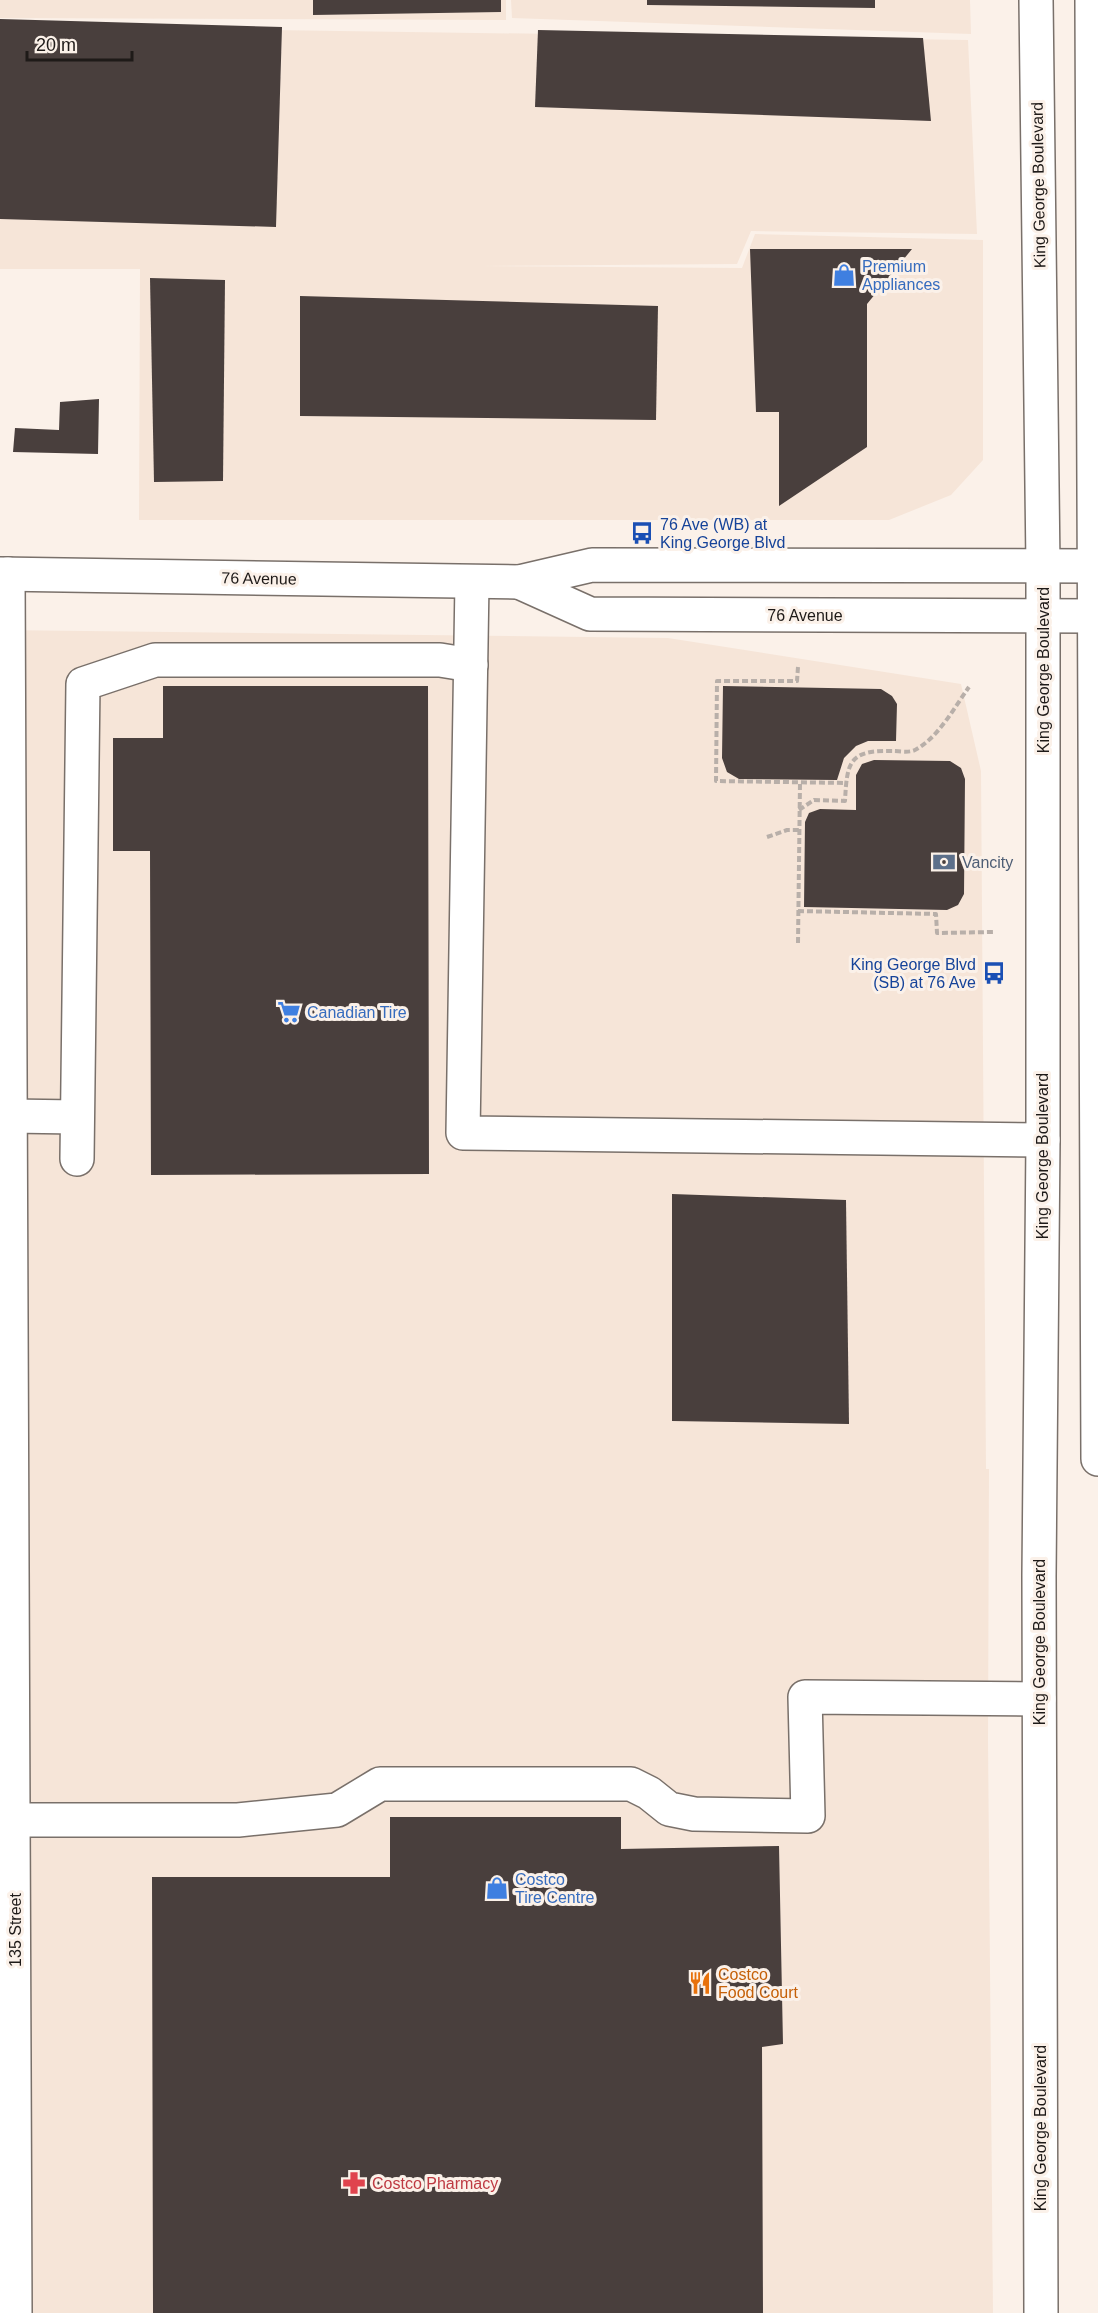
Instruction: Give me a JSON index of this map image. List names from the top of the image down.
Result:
{
  "streets": {
    "main road": ["King George Boulevard", "76 Avenue", "135 Street"]
  },
  "crossings": [
    ["King George Boulevard", "76 Avenue"],
    ["76 Avenue", "135 Street"]
  ],
  "places": {
    "shop": ["Premium Appliances", "Costco Tire Centre"],
    "bus stop": ["76 Ave (WB) at King George Blvd", "King George Blvd (SB) at 76 Ave"],
    "bank": ["Vancity"],
    "supermarket": ["Canadian Tire"],
    "restaurant": ["Costco Food Court"],
    "pharmacy": ["Costco Pharmacy"]
  },
  "scale_bar": "20 m"
}
